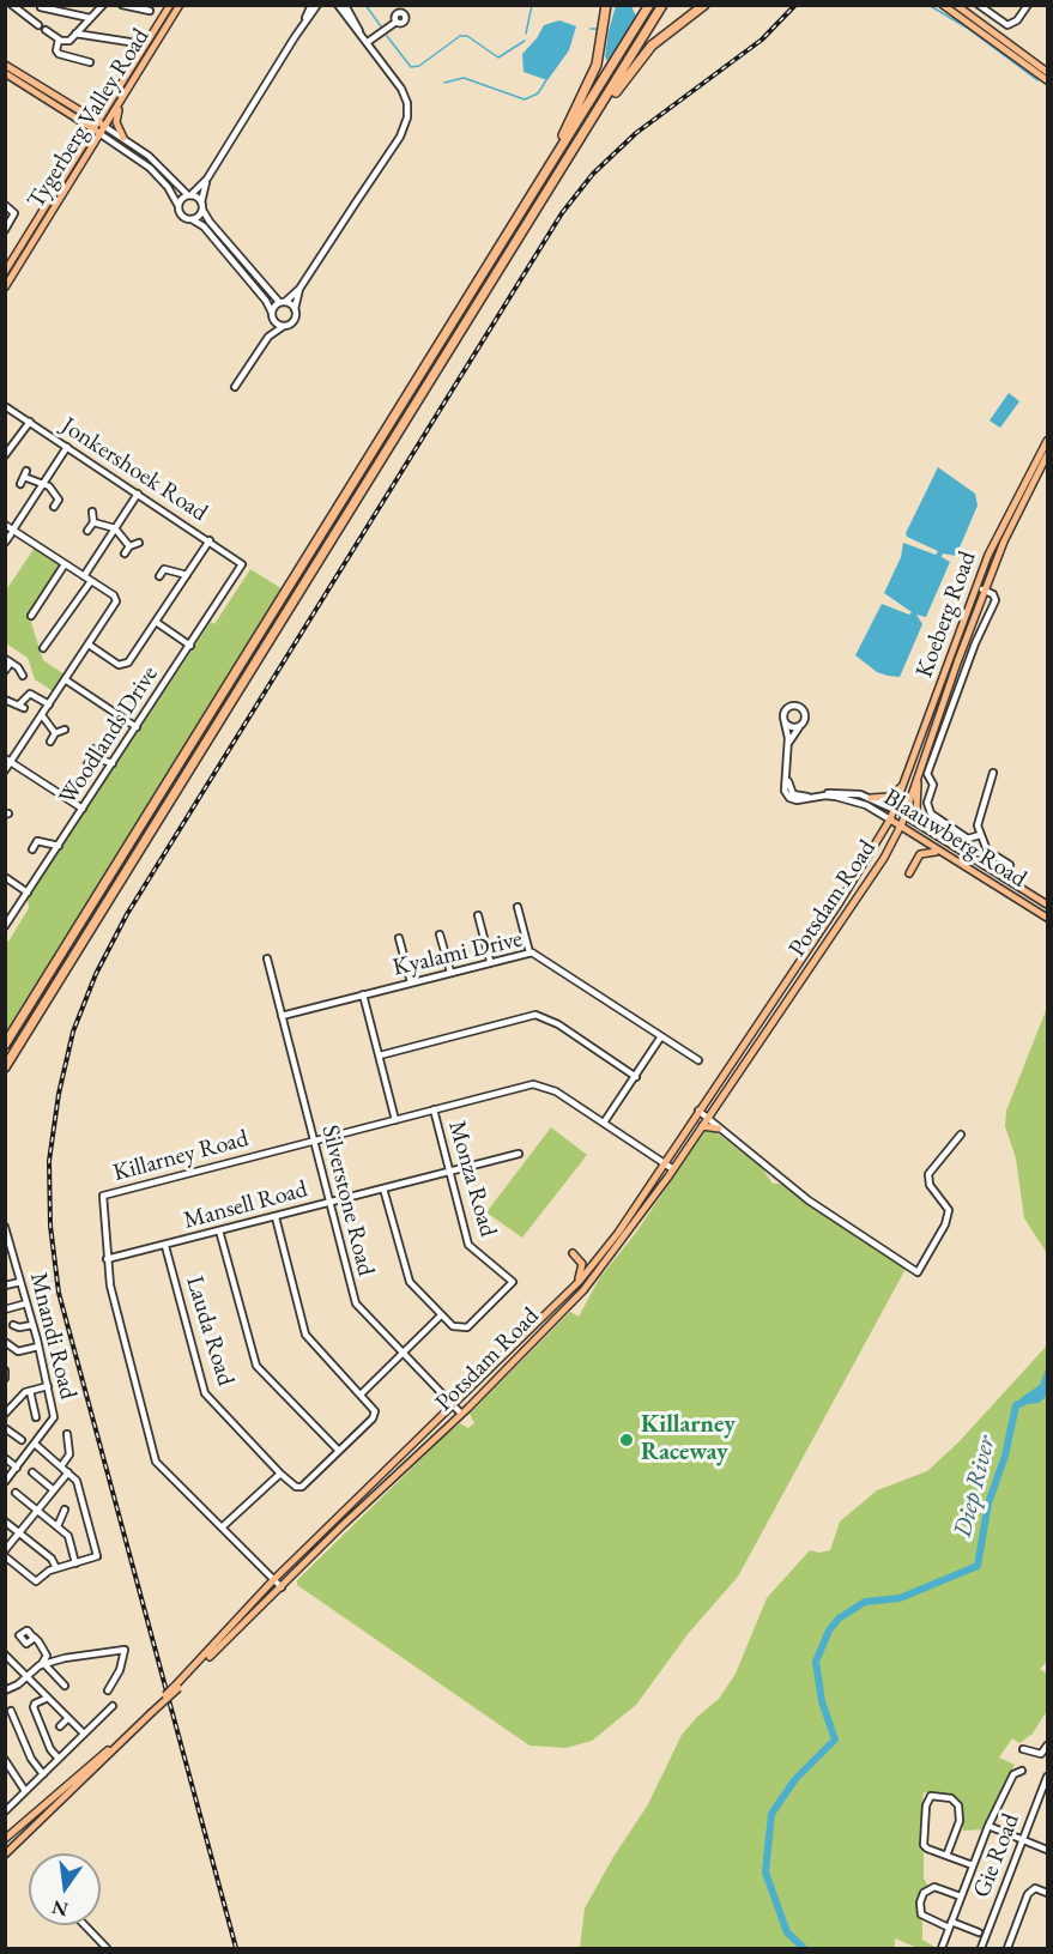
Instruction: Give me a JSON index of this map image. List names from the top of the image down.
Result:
{
  "streets": {
    "main road": [
      "Tygerberg Valley Road",
      "Koeberg Road",
      "Blaauwberg Road",
      "Potsdam Road"
    ],
    "street": [
      "Jonkershoek Road",
      "Woodlands Drive",
      "Kyalami Drive",
      "Killarney Road",
      "Monza Road",
      "Silverstone Road",
      "Mansell Road",
      "Lauda Road",
      "Mnandi Road",
      "Gie Road"
    ]
  },
  "crossings": [
    ["Jonkershoek Road", "Woodlands Drive"],
    ["Koeberg Road", "Blaauwberg Road"],
    ["Koeberg Road", "Potsdam Road"],
    ["Blaauwberg Road", "Potsdam Road"],
    ["Potsdam Road", "Killarney Road"],
    ["Potsdam Road", "Silverstone Road"],
    ["Kyalami Drive", "Silverstone Road"],
    ["Killarney Road", "Monza Road"],
    ["Killarney Road", "Silverstone Road"],
    ["Killarney Road", "Mansell Road"],
    ["Monza Road", "Mansell Road"],
    ["Silverstone Road", "Mansell Road"],
    ["Mansell Road", "Lauda Road"]
  ],
  "water": ["Diep River"],
  "places": ["Killarney Raceway"],
  "north": "bottom"
}
